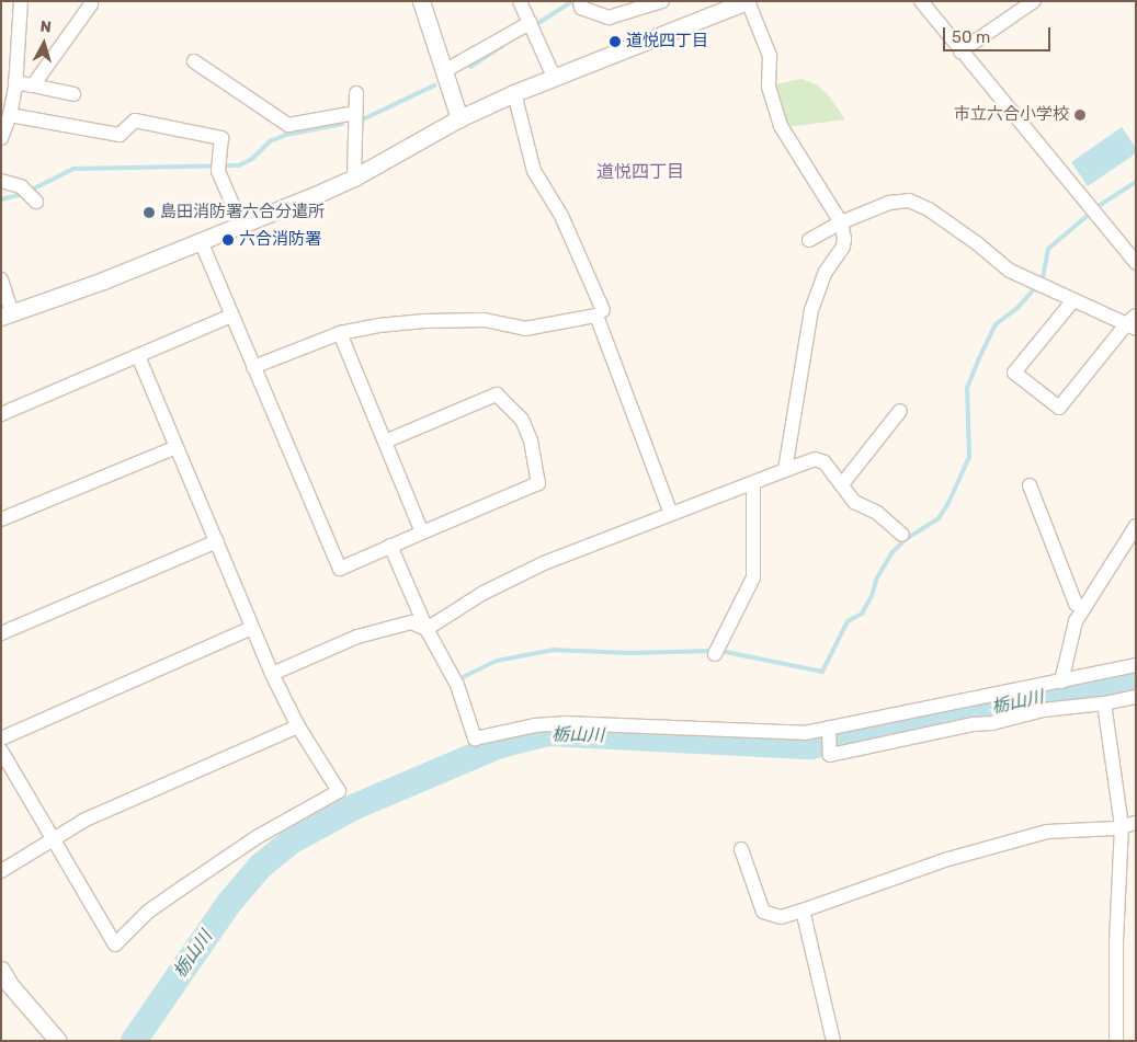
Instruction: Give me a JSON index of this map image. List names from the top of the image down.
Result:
{
  "districts": ["道悦四丁目"],
  "water": ["栃山川"],
  "places": [
    "道悦四丁目",
    "市立六合小学校",
    "島田消防署六合分遣所",
    "六合消防署"
  ],
  "scale_bar": "50 m",
  "north": "top"
}
